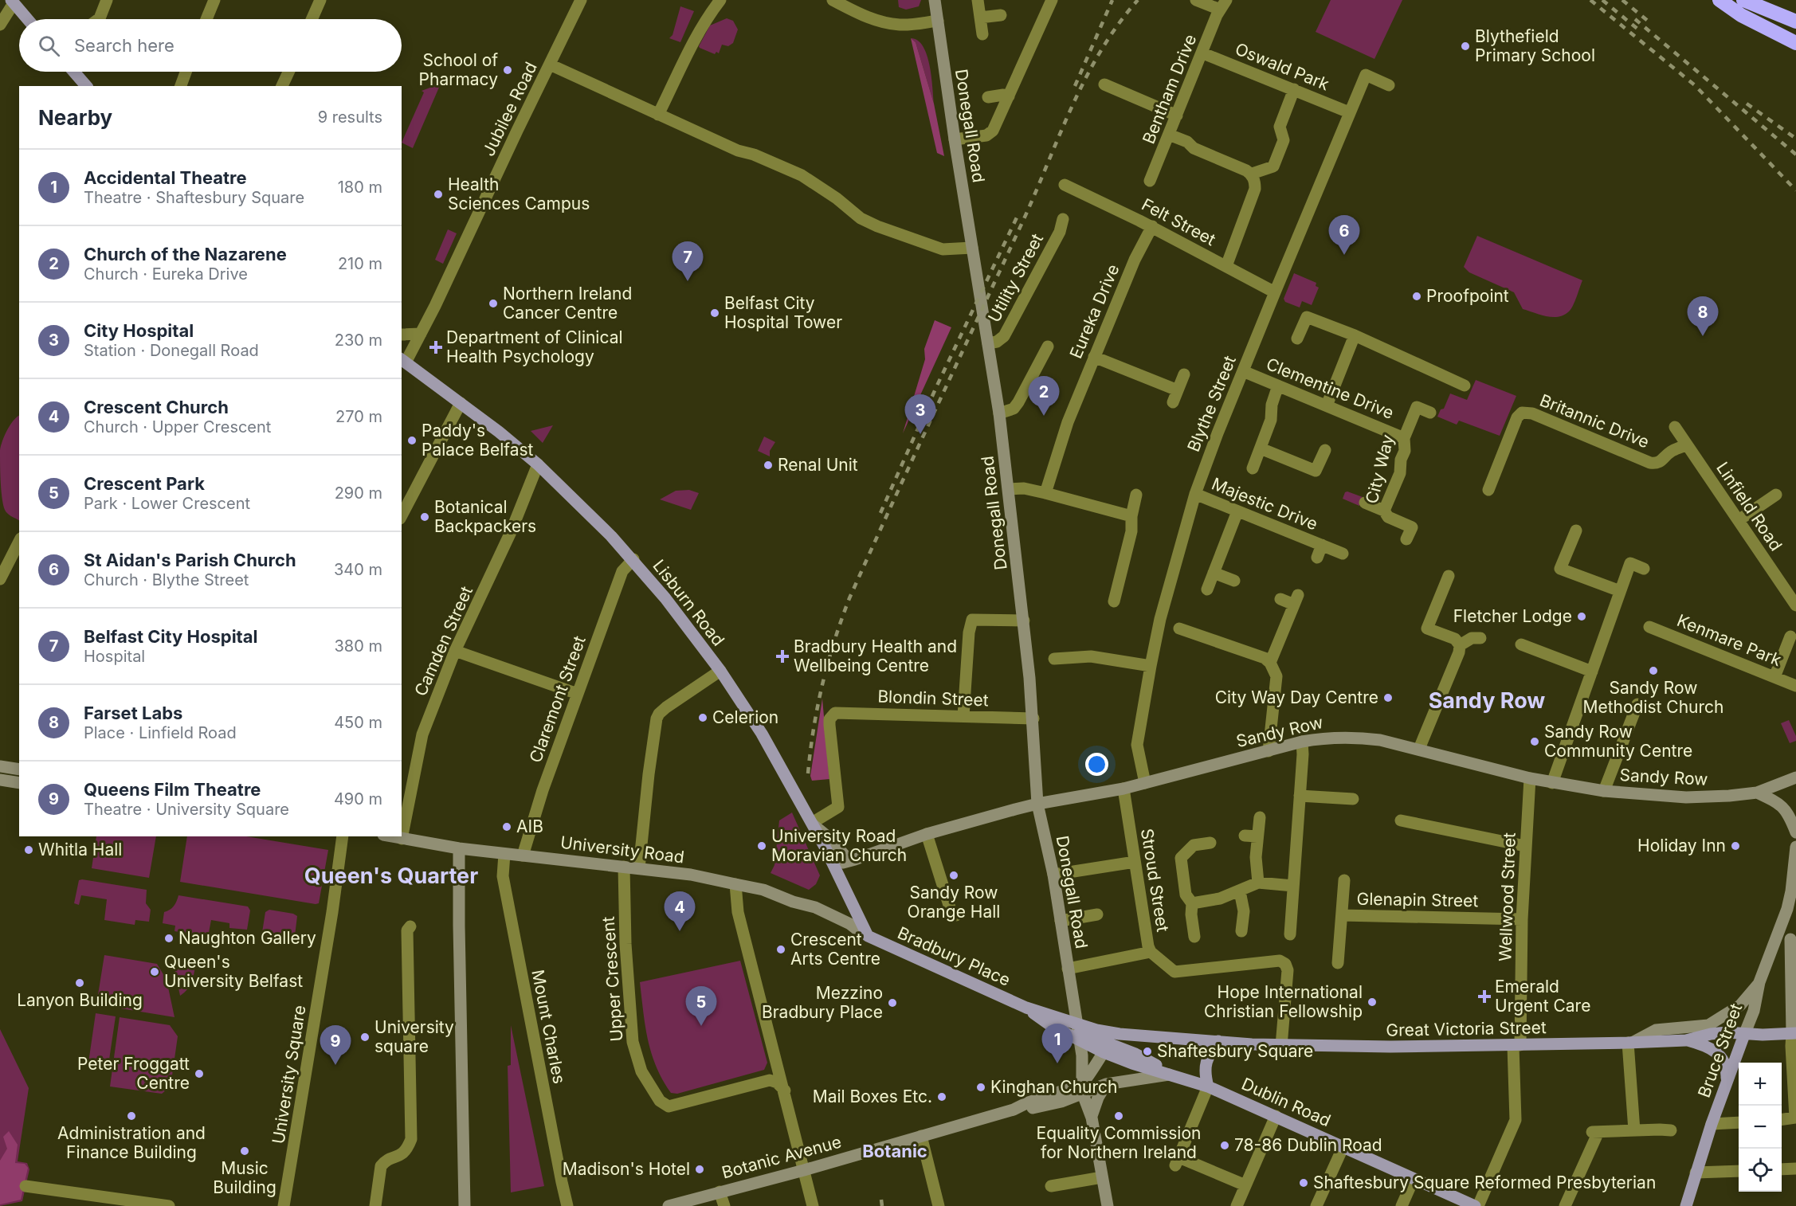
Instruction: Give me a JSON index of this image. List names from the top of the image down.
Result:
{
  "streets": {
    "main road": [
      "Lisburn Road",
      "Bradbury Place",
      "Great Victoria Street",
      "Bruce Street",
      "Dublin Road"
    ],
    "street": [
      "Oswald Park",
      "Bentham Drive",
      "Jubilee Road",
      "Donegall Road",
      "Felt Street",
      "Utility Street",
      "Eureka Drive",
      "Clementine Drive",
      "Blythe Street",
      "Britannic Drive",
      "City Way",
      "Majestic Drive",
      "Linfield Road",
      "Kenmare Park",
      "Camden Street",
      "Blondin Street",
      "Claremont Street",
      "Sandy Row",
      "University Road",
      "Stroud Street",
      "Wellwood Street",
      "Glenapin Street",
      "Upper Crescent",
      "Mount Charles",
      "University Square",
      "Botanic Avenue"
    ]
  },
  "crossings": [
    ["Oswald Park", "Bentham Drive"],
    ["Oswald Park", "Blythe Street"],
    ["Jubilee Road", "Lisburn Road"],
    ["Donegall Road", "Utility Street"],
    ["Donegall Road", "Blondin Street"],
    ["Donegall Road", "Sandy Row"],
    ["Donegall Road", "Bradbury Place"],
    ["Donegall Road", "Great Victoria Street"],
    ["Donegall Road", "Dublin Road"],
    ["Felt Street", "Eureka Drive"],
    ["Felt Street", "Blythe Street"],
    ["Clementine Drive", "Blythe Street"],
    ["Clementine Drive", "City Way"],
    ["Blythe Street", "Majestic Drive"],
    ["Blythe Street", "Sandy Row"],
    ["Britannic Drive", "Linfield Road"],
    ["Lisburn Road", "Camden Street"],
    ["Lisburn Road", "Blondin Street"],
    ["Lisburn Road", "Claremont Street"],
    ["Lisburn Road", "Sandy Row"],
    ["Lisburn Road", "University Road"],
    ["Lisburn Road", "Bradbury Place"],
    ["Camden Street", "University Road"],
    ["Claremont Street", "University Road"],
    ["Sandy Row", "Stroud Street"],
    ["Sandy Row", "Wellwood Street"],
    ["University Road", "Bradbury Place"],
    ["University Road", "Upper Crescent"],
    ["University Road", "Mount Charles"],
    ["Stroud Street", "Great Victoria Street"],
    ["Wellwood Street", "Glenapin Street"],
    ["Wellwood Street", "Great Victoria Street"],
    ["Wellwood Street", "Dublin Road"],
    ["Bradbury Place", "Great Victoria Street"],
    ["Bradbury Place", "Dublin Road"],
    ["Great Victoria Street", "Bruce Street"],
    ["Great Victoria Street", "Dublin Road"]
  ],
  "districts": ["Sandy Row", "Queen's Quarter", "Botanic"],
  "places": {
    "other": [
      "Blythefield Primary School",
      "School of Pharmacy",
      "Health Sciences Campus",
      "Proofpoint",
      "Northern Ireland Cancer Centre",
      "Belfast City Hospital Tower",
      "Paddy's Palace Belfast",
      "Renal Unit",
      "Botanical Backpackers",
      "Fletcher Lodge",
      "Sandy Row Methodist Church",
      "City Way Day Centre",
      "Celerion",
      "Sandy Row Community Centre",
      "AIB",
      "University Road Moravian Church",
      "Holiday Inn",
      "Whitla Hall",
      "Sandy Row Orange Hall",
      "Naughton Gallery",
      "Crescent Arts Centre",
      "Queen's University Belfast",
      "Lanyon Building",
      "Hope International Christian Fellowship",
      "Mezzino Bradbury Place",
      "University square",
      "Shaftesbury Square",
      "Peter Froggatt Centre",
      "Kinghan Church",
      "Mail Boxes Etc.",
      "Administration and Finance Building",
      "Equality Commission for Northern Ireland",
      "78-86 Dublin Road",
      "Music Building",
      "Madison's Hotel",
      "Shaftesbury Square Reformed Presbyterian"
    ],
    "health": ["Department of Clinical Health Psychology", "Bradbury Health and Wellbeing Centre", "Emerald Urgent Care"]
  },
  "page": {
    "search": "Search here",
    "heading": ["Nearby", "9 results"],
    "list": [
      {
        "mark": "1",
        "name": "Accidental Theatre",
        "note": "Theatre · Shaftesbury Square",
        "value": "180 m"
      },
      {
        "mark": "2",
        "name": "Church of the Nazarene",
        "note": "Church · Eureka Drive",
        "value": "210 m"
      },
      {
        "mark": "3",
        "name": "City Hospital",
        "note": "Station · Donegall Road",
        "value": "230 m"
      },
      {
        "mark": "4",
        "name": "Crescent Church",
        "note": "Church · Upper Crescent",
        "value": "270 m"
      },
      {
        "mark": "5",
        "name": "Crescent Park",
        "note": "Park · Lower Crescent",
        "value": "290 m"
      },
      {
        "mark": "6",
        "name": "St Aidan's Parish Church",
        "note": "Church · Blythe Street",
        "value": "340 m"
      },
      {
        "mark": "7",
        "name": "Belfast City Hospital",
        "note": "Hospital",
        "value": "380 m"
      },
      {
        "mark": "8",
        "name": "Farset Labs",
        "note": "Place · Linfield Road",
        "value": "450 m"
      },
      {
        "mark": "9",
        "name": "Queens Film Theatre",
        "note": "Theatre · University Square",
        "value": "490 m"
      }
    ],
    "pins": [
      "6",
      "7",
      "8",
      "2",
      "3",
      "4",
      "5",
      "1",
      "9"
    ],
    "map_buttons": ["+", "−"]
  }
}
